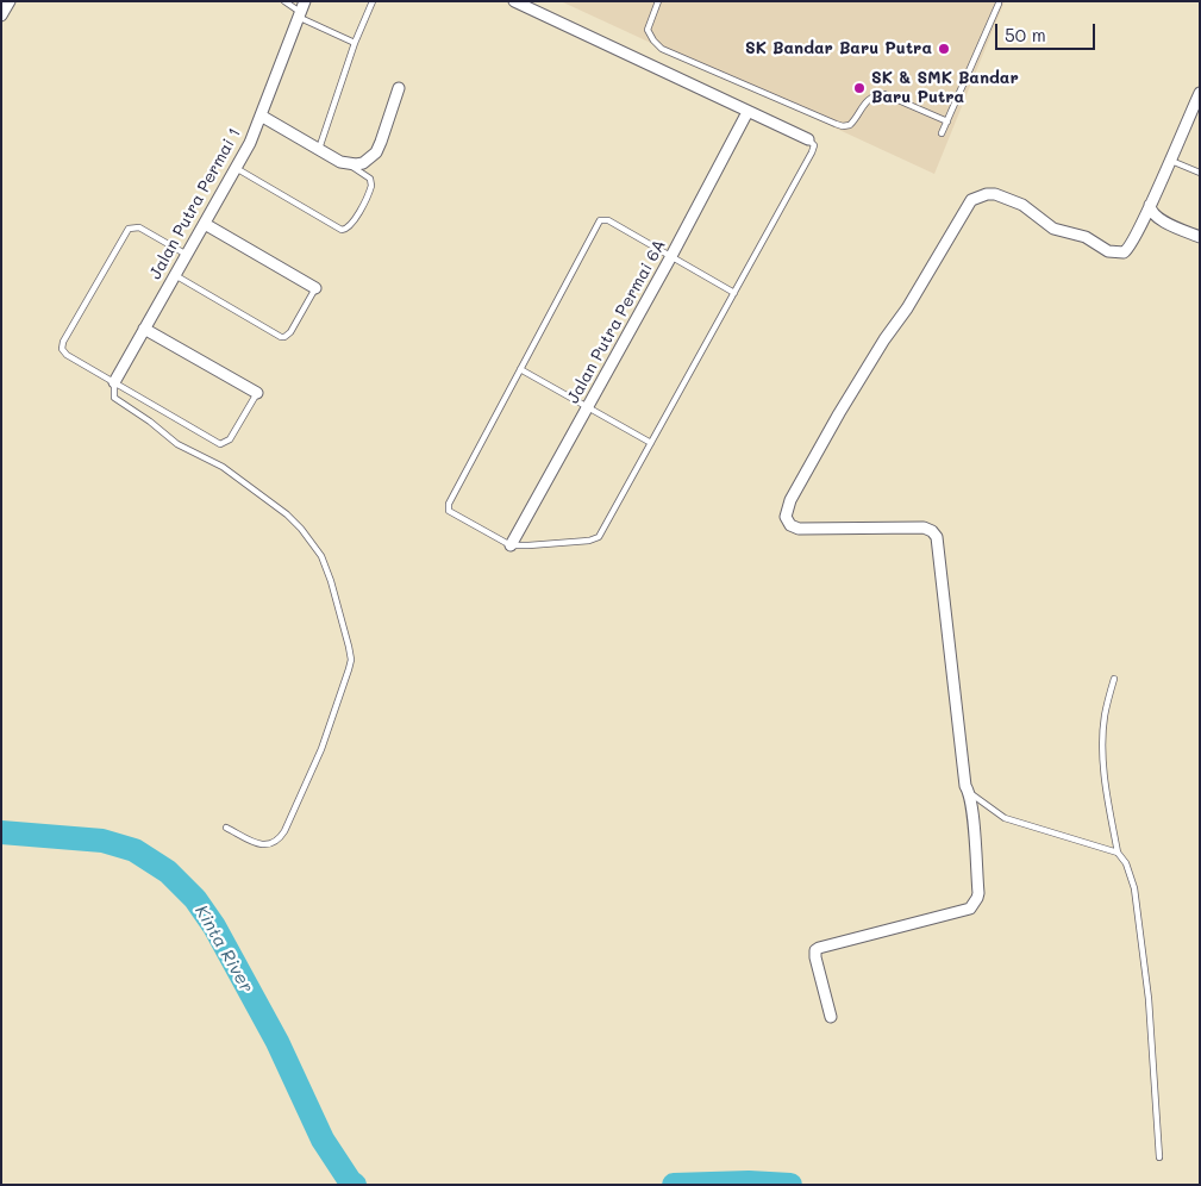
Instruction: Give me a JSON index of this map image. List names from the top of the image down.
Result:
{
  "streets": {
    "street": ["Jalan Putra Permai 1", "Jalan Putra Permai 6A"]
  },
  "water": ["Kinta River"],
  "places": ["SK Bandar Baru Putra", "SK & SMK Bandar Baru Putra"],
  "scale_bar": "50 m"
}
